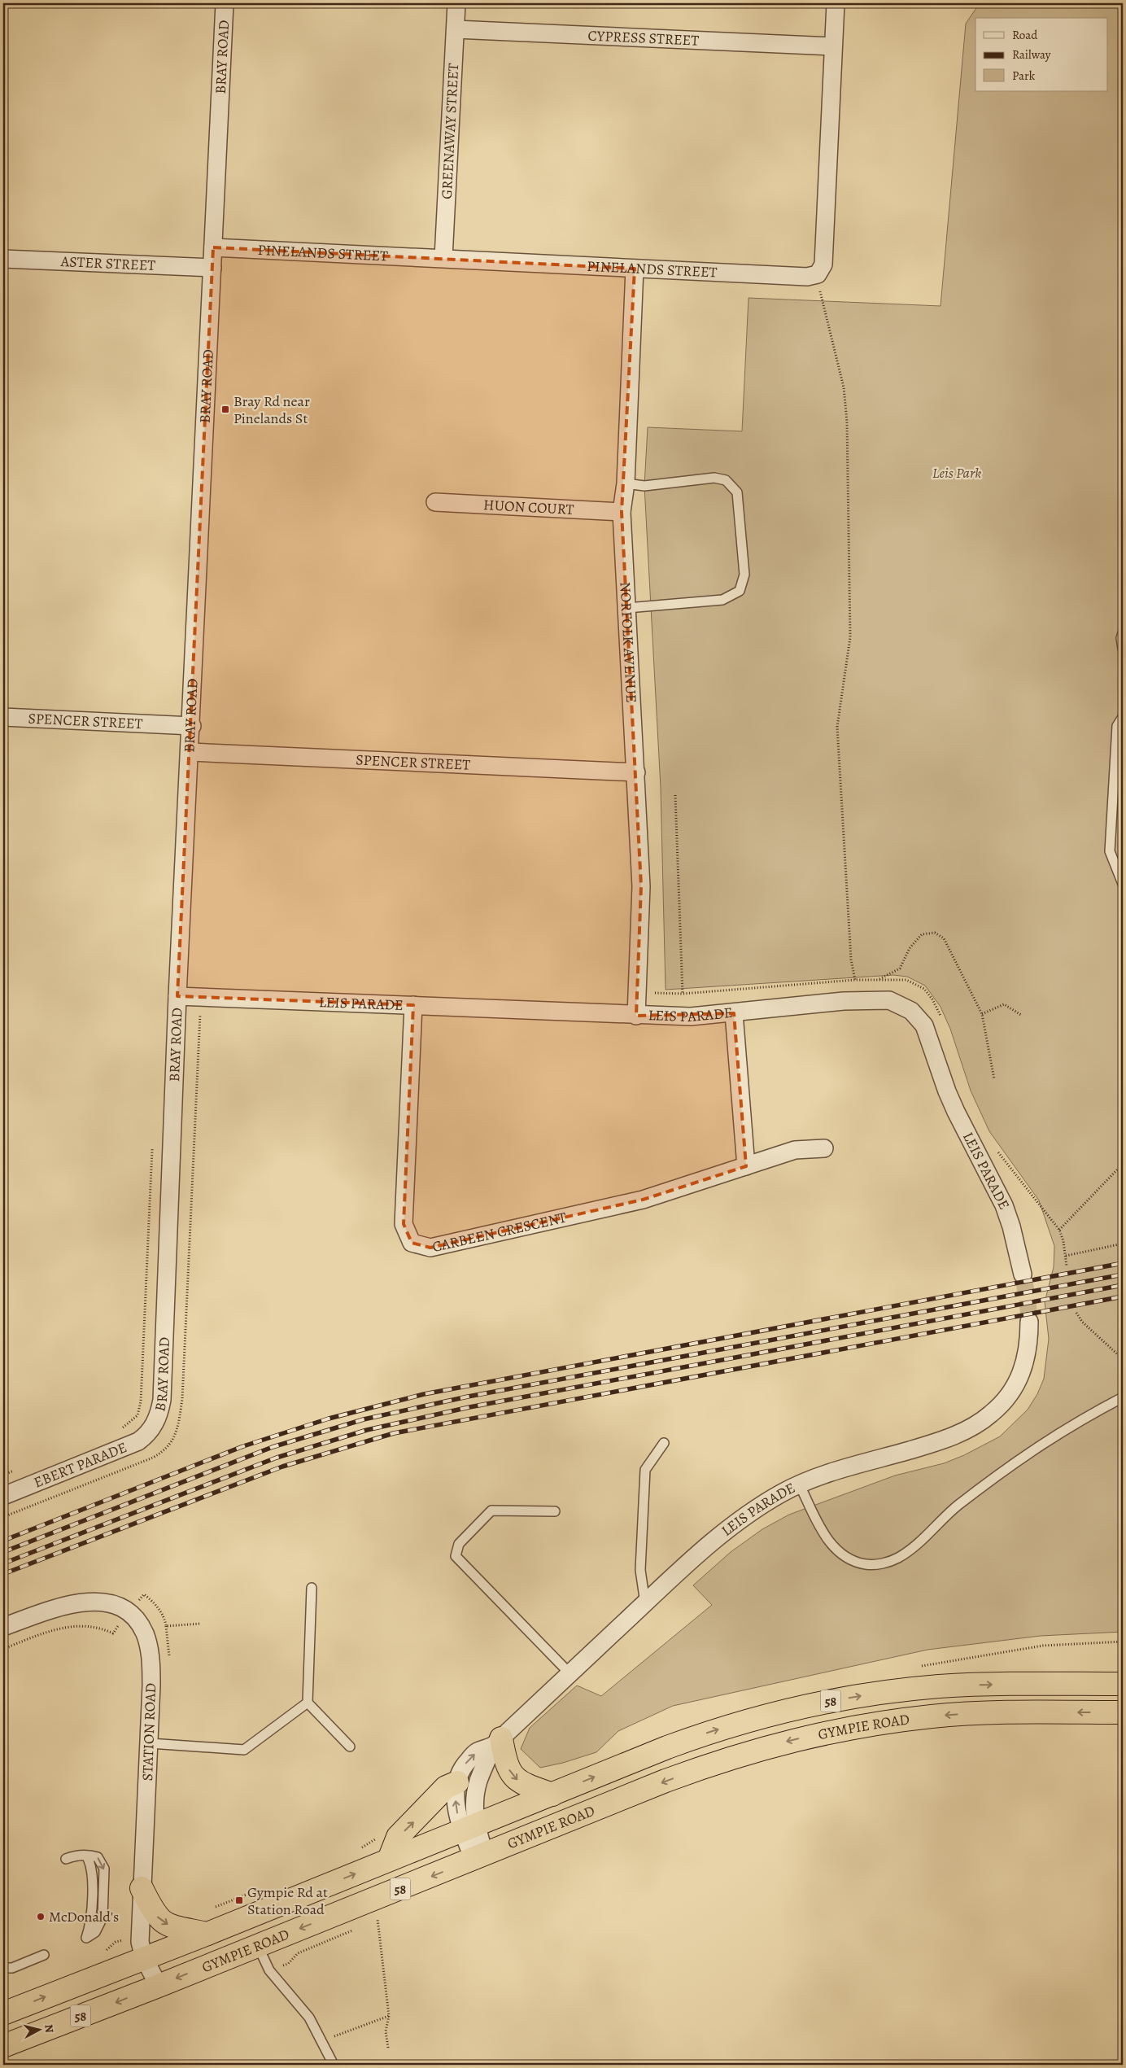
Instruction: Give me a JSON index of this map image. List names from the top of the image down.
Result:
{
  "streets": {
    "highway": ["58", "GYMPIE ROAD"],
    "street": [
      "CYPRESS STREET",
      "BRAY ROAD",
      "GREENAWAY STREET",
      "PINELANDS STREET",
      "ASTER STREET",
      "HUON COURT",
      "NORFOLK AVENUE",
      "SPENCER STREET",
      "LEIS PARADE",
      "CARBEEN CRESCENT",
      "EBERT PARADE",
      "STATION ROAD"
    ]
  },
  "crossings": [
    ["CYPRESS STREET", "GREENAWAY STREET"],
    ["BRAY ROAD", "PINELANDS STREET"],
    ["BRAY ROAD", "ASTER STREET"],
    ["BRAY ROAD", "SPENCER STREET"],
    ["BRAY ROAD", "LEIS PARADE"],
    ["BRAY ROAD", "EBERT PARADE"],
    ["GREENAWAY STREET", "PINELANDS STREET"],
    ["PINELANDS STREET", "NORFOLK AVENUE"],
    ["HUON COURT", "NORFOLK AVENUE"],
    ["NORFOLK AVENUE", "SPENCER STREET"],
    ["NORFOLK AVENUE", "LEIS PARADE"],
    ["LEIS PARADE", "CARBEEN CRESCENT"],
    ["LEIS PARADE", "GYMPIE ROAD"],
    ["GYMPIE ROAD", "STATION ROAD"]
  ],
  "parks": ["Leis Park"],
  "places": {
    "transit": ["Bray Rd near Pinelands St", "Gympie Rd at Station Road"],
    "other": ["McDonald's"]
  },
  "legend": ["Road", "Railway", "Park"],
  "north": "right"
}
